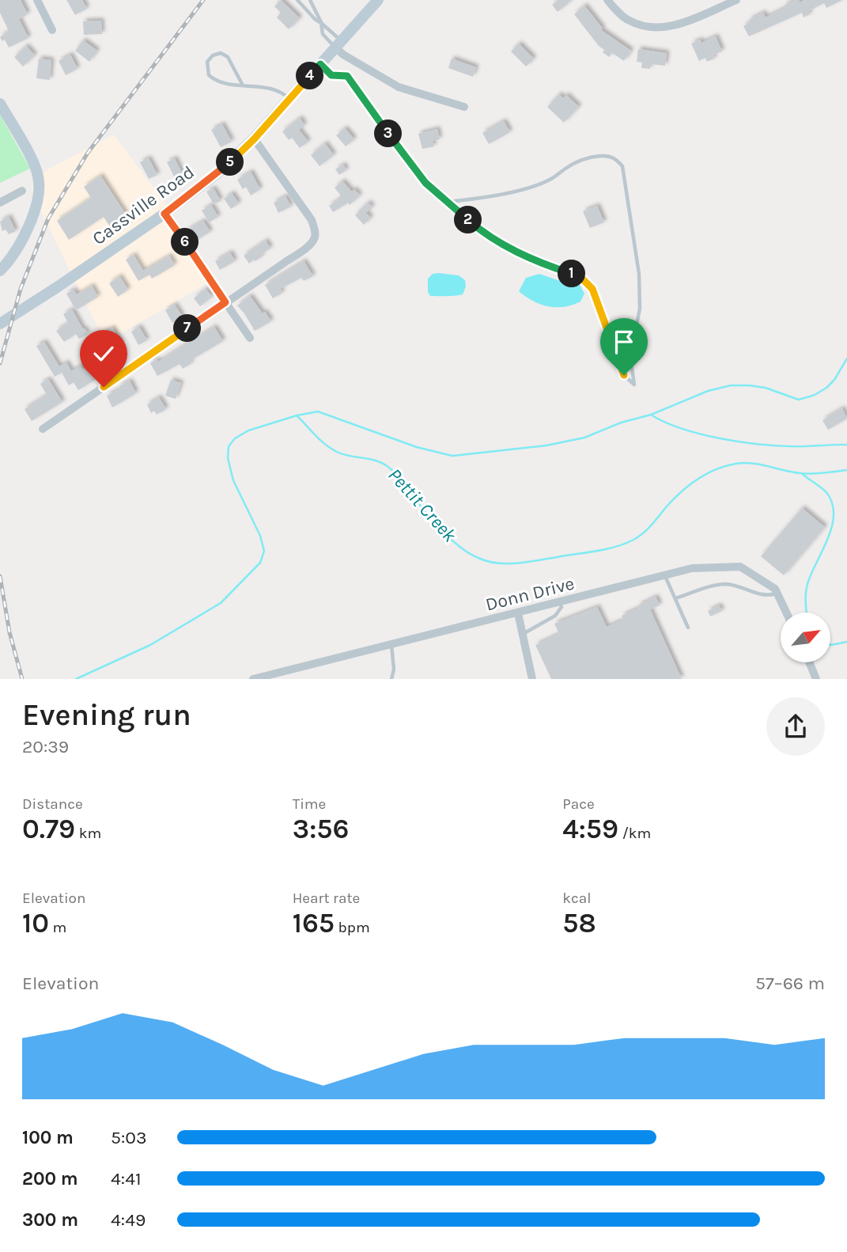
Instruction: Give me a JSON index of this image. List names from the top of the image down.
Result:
{
  "streets": {
    "main road": ["Cassville Road"],
    "street": ["Donn Drive"]
  },
  "water": ["Pettit Creek"],
  "north": "top right",
  "page": {
    "pins": [
      "4",
      "3",
      "5",
      "2",
      "6",
      "1",
      "7"
    ],
    "heading": ["Evening run", "20:39"],
    "stats": [
      ["Distance", "0.79 km"],
      ["Time", "3:56"],
      ["Pace", "4:59 /km"],
      ["Elevation", "10 m"],
      ["Heart rate", "165 bpm"],
      ["kcal", "58"]
    ],
    "chart": ["Elevation", "57–66 m"],
    "list": [
      {
        "name": "100 m",
        "note": "5:03"
      },
      {
        "name": "200 m",
        "note": "4:41"
      },
      {
        "name": "300 m",
        "note": "4:49"
      }
    ]
  }
}
